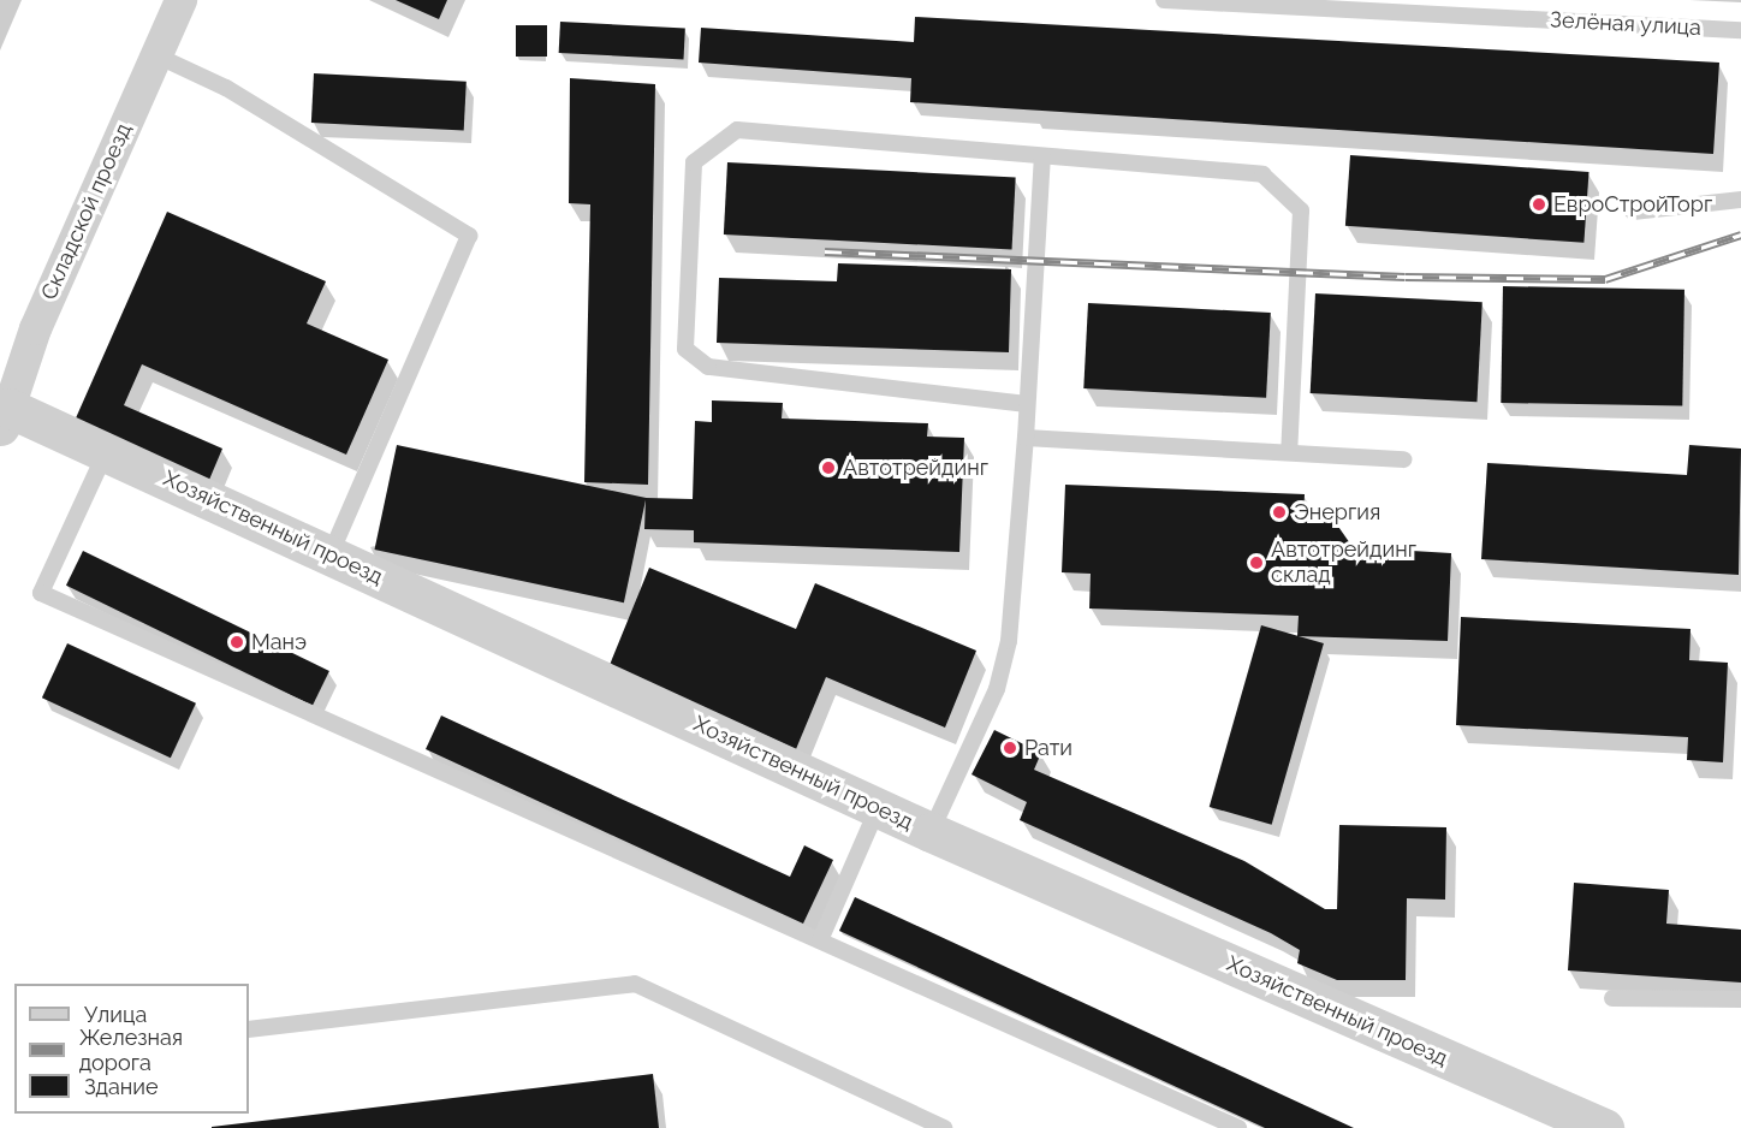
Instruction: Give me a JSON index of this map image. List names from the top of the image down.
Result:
{
  "streets": {
    "street": ["Складской проезд", "Хозяйственный проезд"],
    "lane": ["Зелёная улица"]
  },
  "crossings": [
    ["Складской проезд", "Хозяйственный проезд"]
  ],
  "places": [
    "ЕвроСтройТорг",
    "Автотрейдинг",
    "Энергия",
    "Автотрейдинг склад",
    "Манэ",
    "Рати"
  ],
  "legend": ["Улица", "Железная дорога", "Здание"]
}
